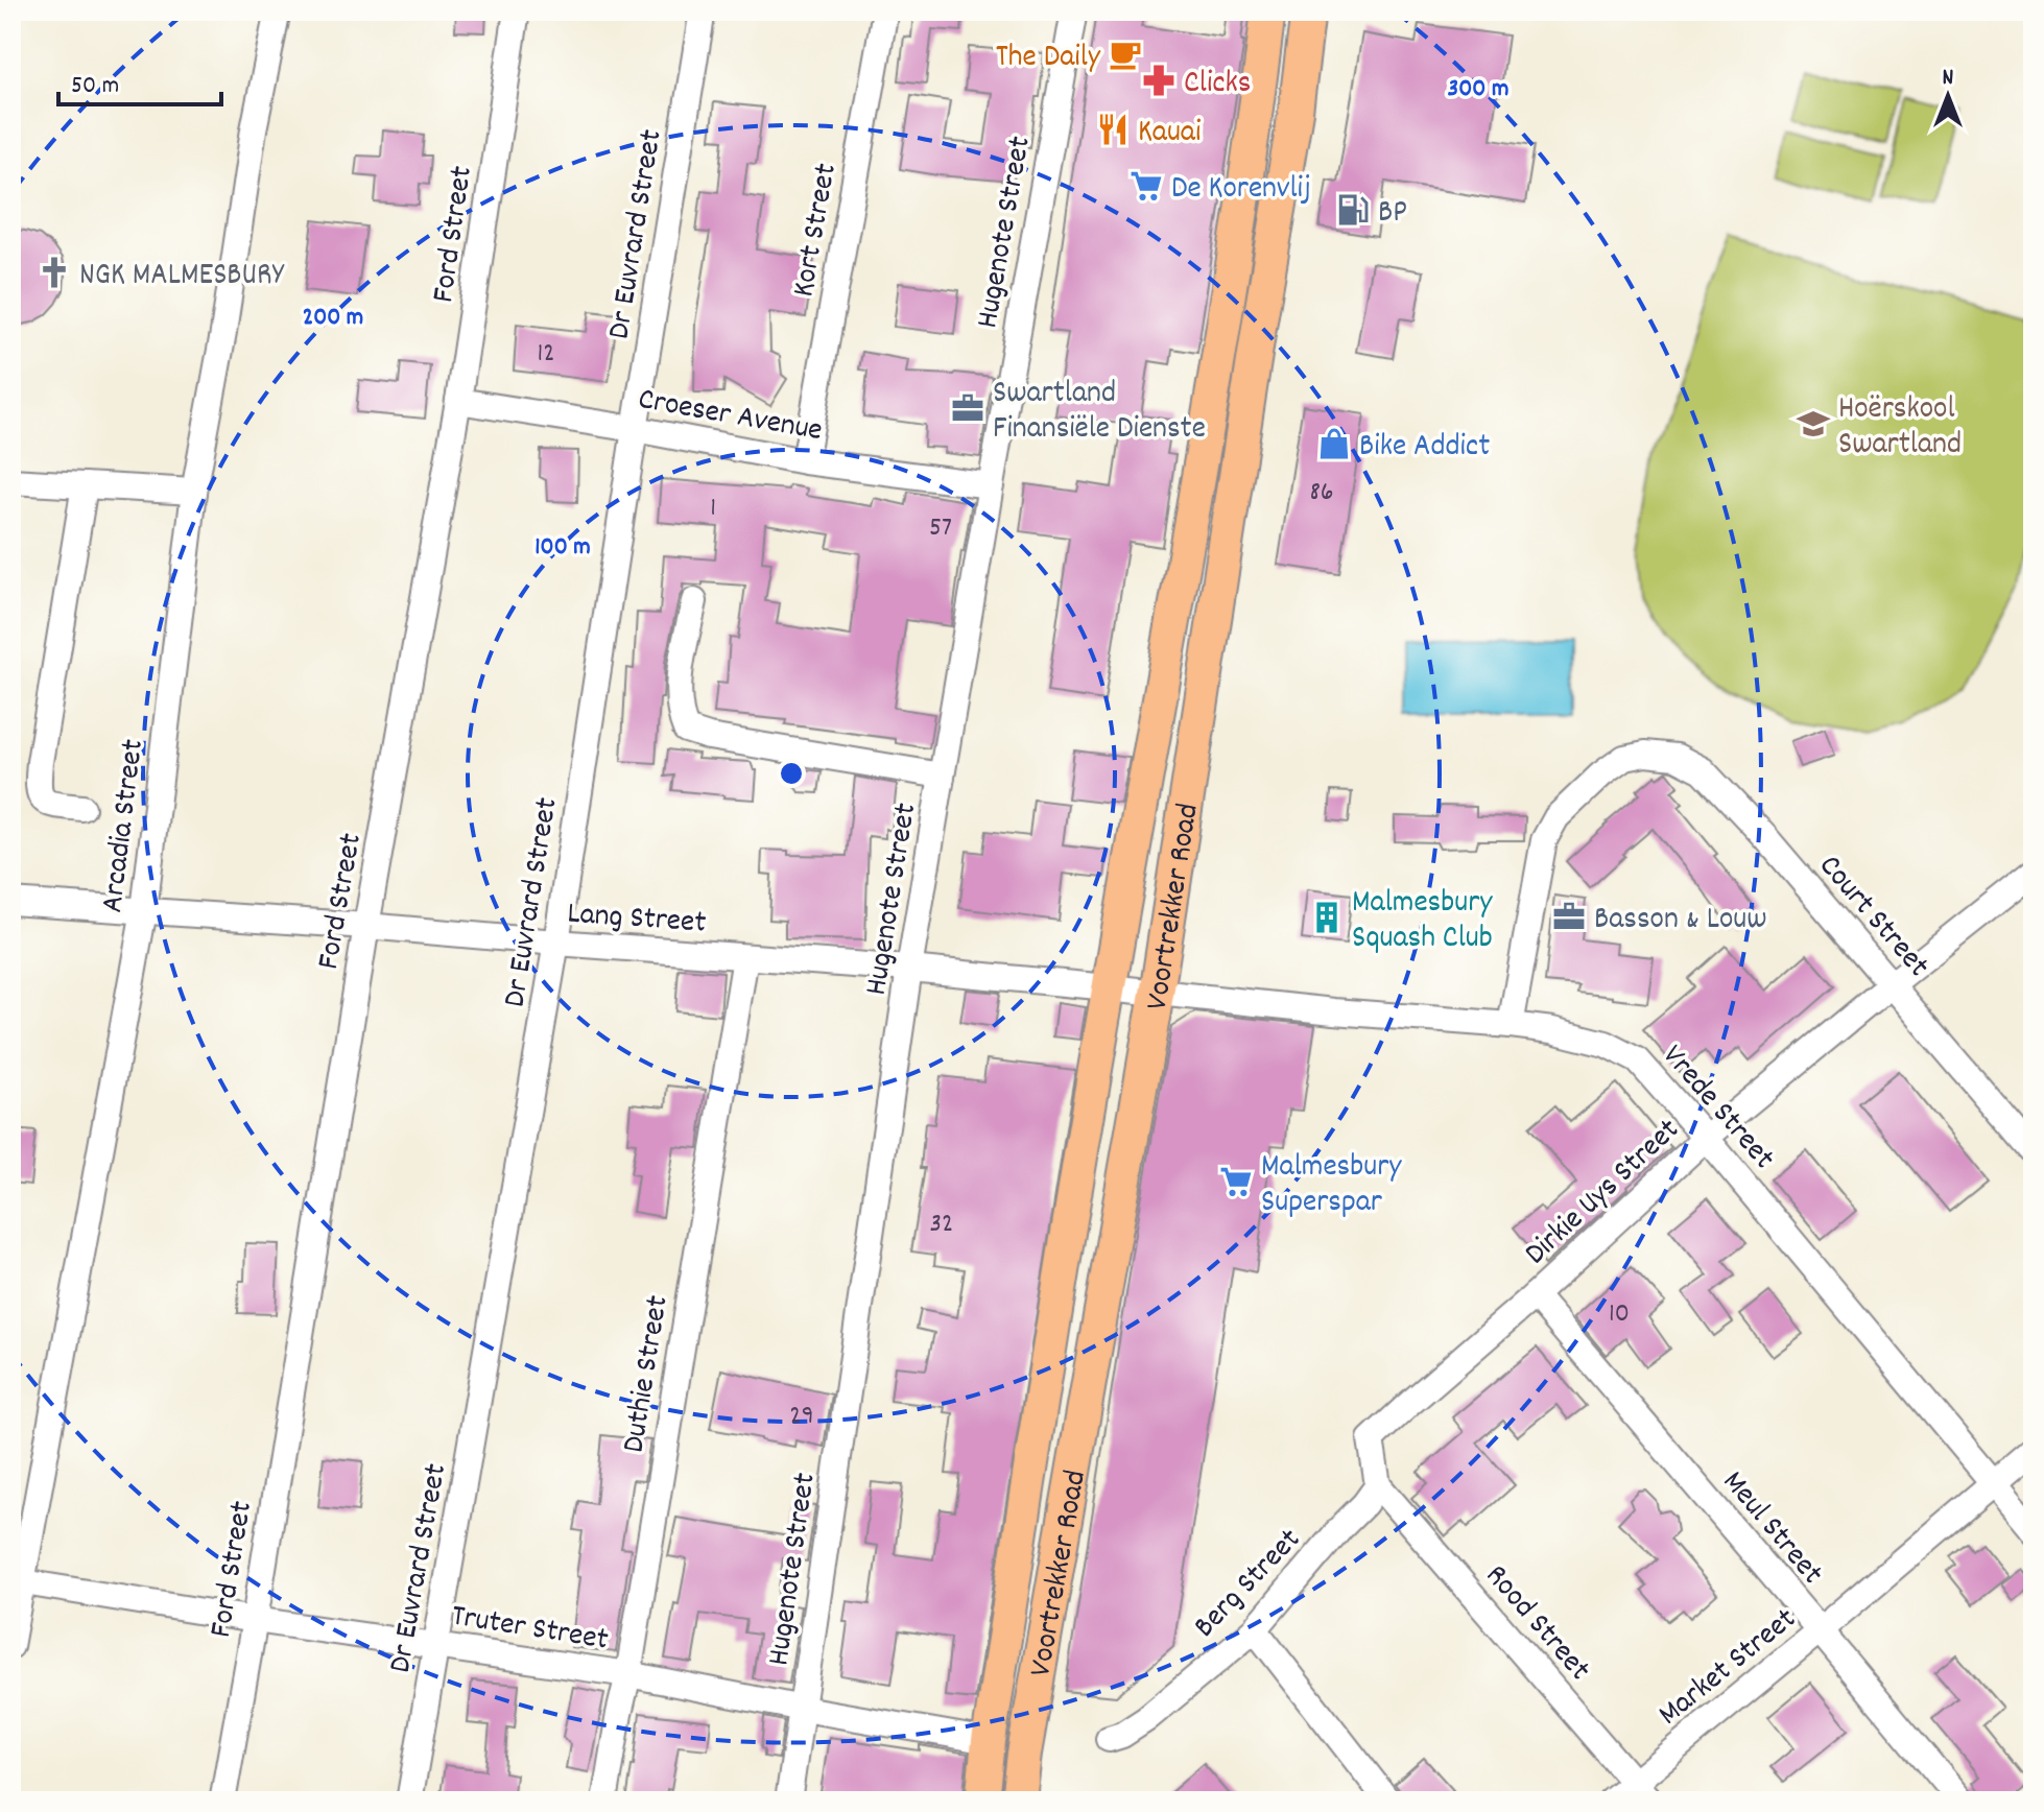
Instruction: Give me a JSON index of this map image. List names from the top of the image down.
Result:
{
  "streets": {
    "main road": ["Voortrekker Road"],
    "street": [
      "Kort Street",
      "Hugenote Street",
      "Ford Street",
      "Dr Euvrard Street",
      "Croeser Avenue",
      "Arcadia Street",
      "Court Street",
      "Lang Street",
      "Vrede Street",
      "Dirkie Uys Street",
      "Duthie Street",
      "Meul Street",
      "Berg Street",
      "Rood Street",
      "Truter Street",
      "Market Street"
    ]
  },
  "crossings": [
    ["Kort Street", "Croeser Avenue"],
    ["Hugenote Street", "Croeser Avenue"],
    ["Hugenote Street", "Lang Street"],
    ["Hugenote Street", "Truter Street"],
    ["Ford Street", "Croeser Avenue"],
    ["Ford Street", "Lang Street"],
    ["Ford Street", "Truter Street"],
    ["Dr Euvrard Street", "Croeser Avenue"],
    ["Dr Euvrard Street", "Lang Street"],
    ["Dr Euvrard Street", "Truter Street"],
    ["Arcadia Street", "Lang Street"],
    ["Arcadia Street", "Truter Street"],
    ["Voortrekker Road", "Lang Street"],
    ["Voortrekker Road", "Vrede Street"],
    ["Voortrekker Road", "Truter Street"],
    ["Court Street", "Vrede Street"],
    ["Court Street", "Dirkie Uys Street"],
    ["Lang Street", "Vrede Street"],
    ["Lang Street", "Duthie Street"],
    ["Vrede Street", "Dirkie Uys Street"],
    ["Vrede Street", "Market Street"],
    ["Dirkie Uys Street", "Meul Street"],
    ["Dirkie Uys Street", "Berg Street"],
    ["Dirkie Uys Street", "Rood Street"],
    ["Duthie Street", "Truter Street"],
    ["Meul Street", "Market Street"],
    ["Berg Street", "Rood Street"],
    ["Rood Street", "Market Street"]
  ],
  "places": {
    "cafe": ["The Daily"],
    "pharmacy": ["Clicks"],
    "restaurant": ["Kauai"],
    "supermarket": ["De Korenvlij", "Malmesbury Superspar"],
    "fuel station": ["BP"],
    "church": ["NGK MALMESBURY"],
    "office": ["Swartland Finansiële Dienste", "Basson & Louw"],
    "school or university": ["Hoërskool Swartland"],
    "shop": ["Bike Addict"],
    "building": ["Malmesbury Squash Club"]
  },
  "house_numbers": [
    "12",
    "86",
    "1",
    "57",
    "32",
    "10",
    "29"
  ],
  "scale_bar": "50 m",
  "north": "top",
  "rings": ["300 m", "200 m", "100 m"]
}
